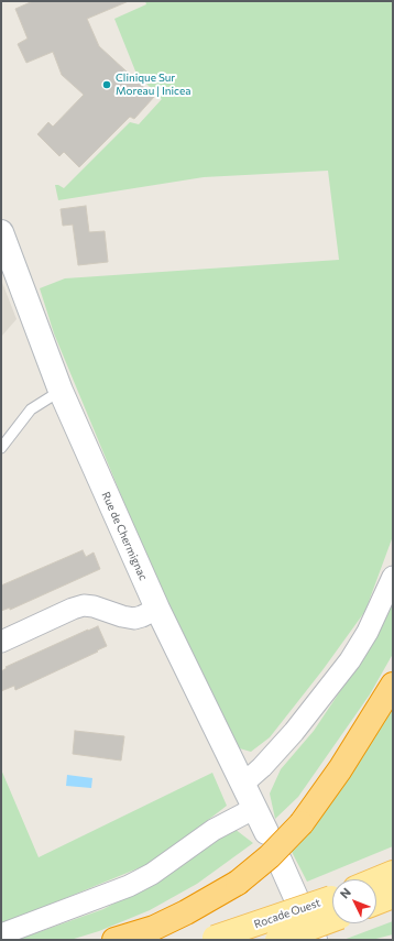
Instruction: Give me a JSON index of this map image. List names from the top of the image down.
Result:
{
  "streets": {
    "main road": ["Rocade Ouest"],
    "street": ["Rue de Chermignac"]
  },
  "places": ["Clinique Sur Moreau | Inicea"],
  "north": "top left"
}
